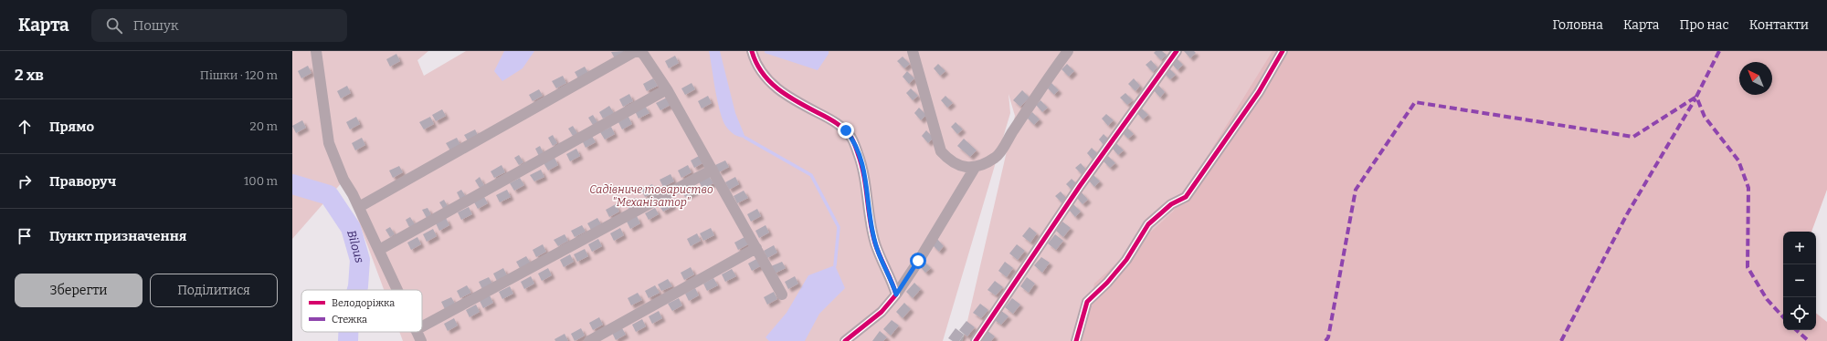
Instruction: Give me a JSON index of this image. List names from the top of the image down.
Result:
{
  "water": ["Bilous"],
  "parks": ["Садівниче товариство \"Механізатор\""],
  "legend": ["Велодоріжка", "Стежка"],
  "north": "top left",
  "page": {
    "header": "Карта",
    "search": "Пошук",
    "nav": [
      "Головна",
      "Карта",
      "Про нас",
      "Контакти"
    ],
    "heading": ["2 хв", "Пішки · 120 m"],
    "list": [
      ["Прямо", "20 m"],
      ["Праворуч", "100 m"],
      "Пункт призначення"
    ],
    "map_buttons": ["+", "−"],
    "buttons": ["Зберегти", "Поділитися"]
  }
}
